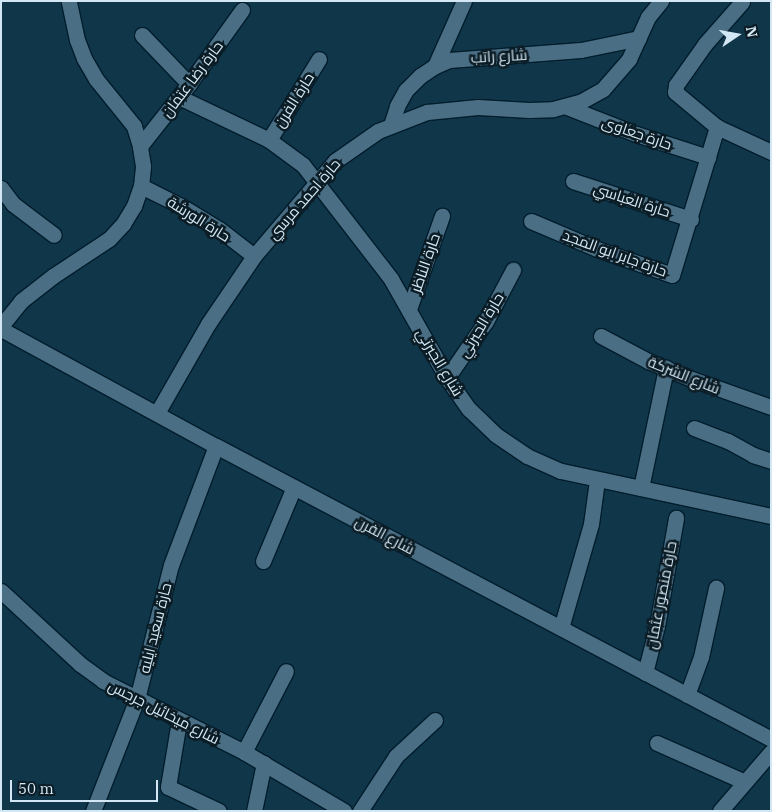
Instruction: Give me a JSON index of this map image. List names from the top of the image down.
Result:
{
  "streets": {
    "street": [
      "شارع راتب",
      "حارة رضا عتمان",
      "حارة الفرن",
      "حارة جعاوى",
      "حارة احمد مرسي",
      "حارة العباسي",
      "حارة الورشة",
      "حارة جابر ابو المجد",
      "حارة الناظر",
      "حارة الجبرتي",
      "شارع الجبرتي",
      "شارع الشركة",
      "شارع الفرن",
      "حارة منصور عثمان",
      "حارة سعيد ايليه",
      "شارع ميخائيل جرجس"
    ]
  },
  "crossings": [
    ["شارع راتب", "حارة احمد مرسي"],
    ["حارة رضا عتمان", "شارع الجبرتي"],
    ["حارة الفرن", "شارع الجبرتي"],
    ["حارة جعاوى", "حارة احمد مرسي"],
    ["حارة احمد مرسي", "حارة الورشة"],
    ["حارة احمد مرسي", "شارع الجبرتي"],
    ["حارة احمد مرسي", "شارع الفرن"],
    ["حارة العباسي", "حارة جابر ابو المجد"],
    ["حارة الناظر", "شارع الجبرتي"],
    ["حارة الجبرتي", "شارع الجبرتي"],
    ["شارع الفرن", "حارة منصور عثمان"],
    ["شارع الفرن", "حارة سعيد ايليه"],
    ["حارة سعيد ايليه", "شارع ميخائيل جرجس"]
  ],
  "scale_bar": "50 m",
  "north": "right"
}
